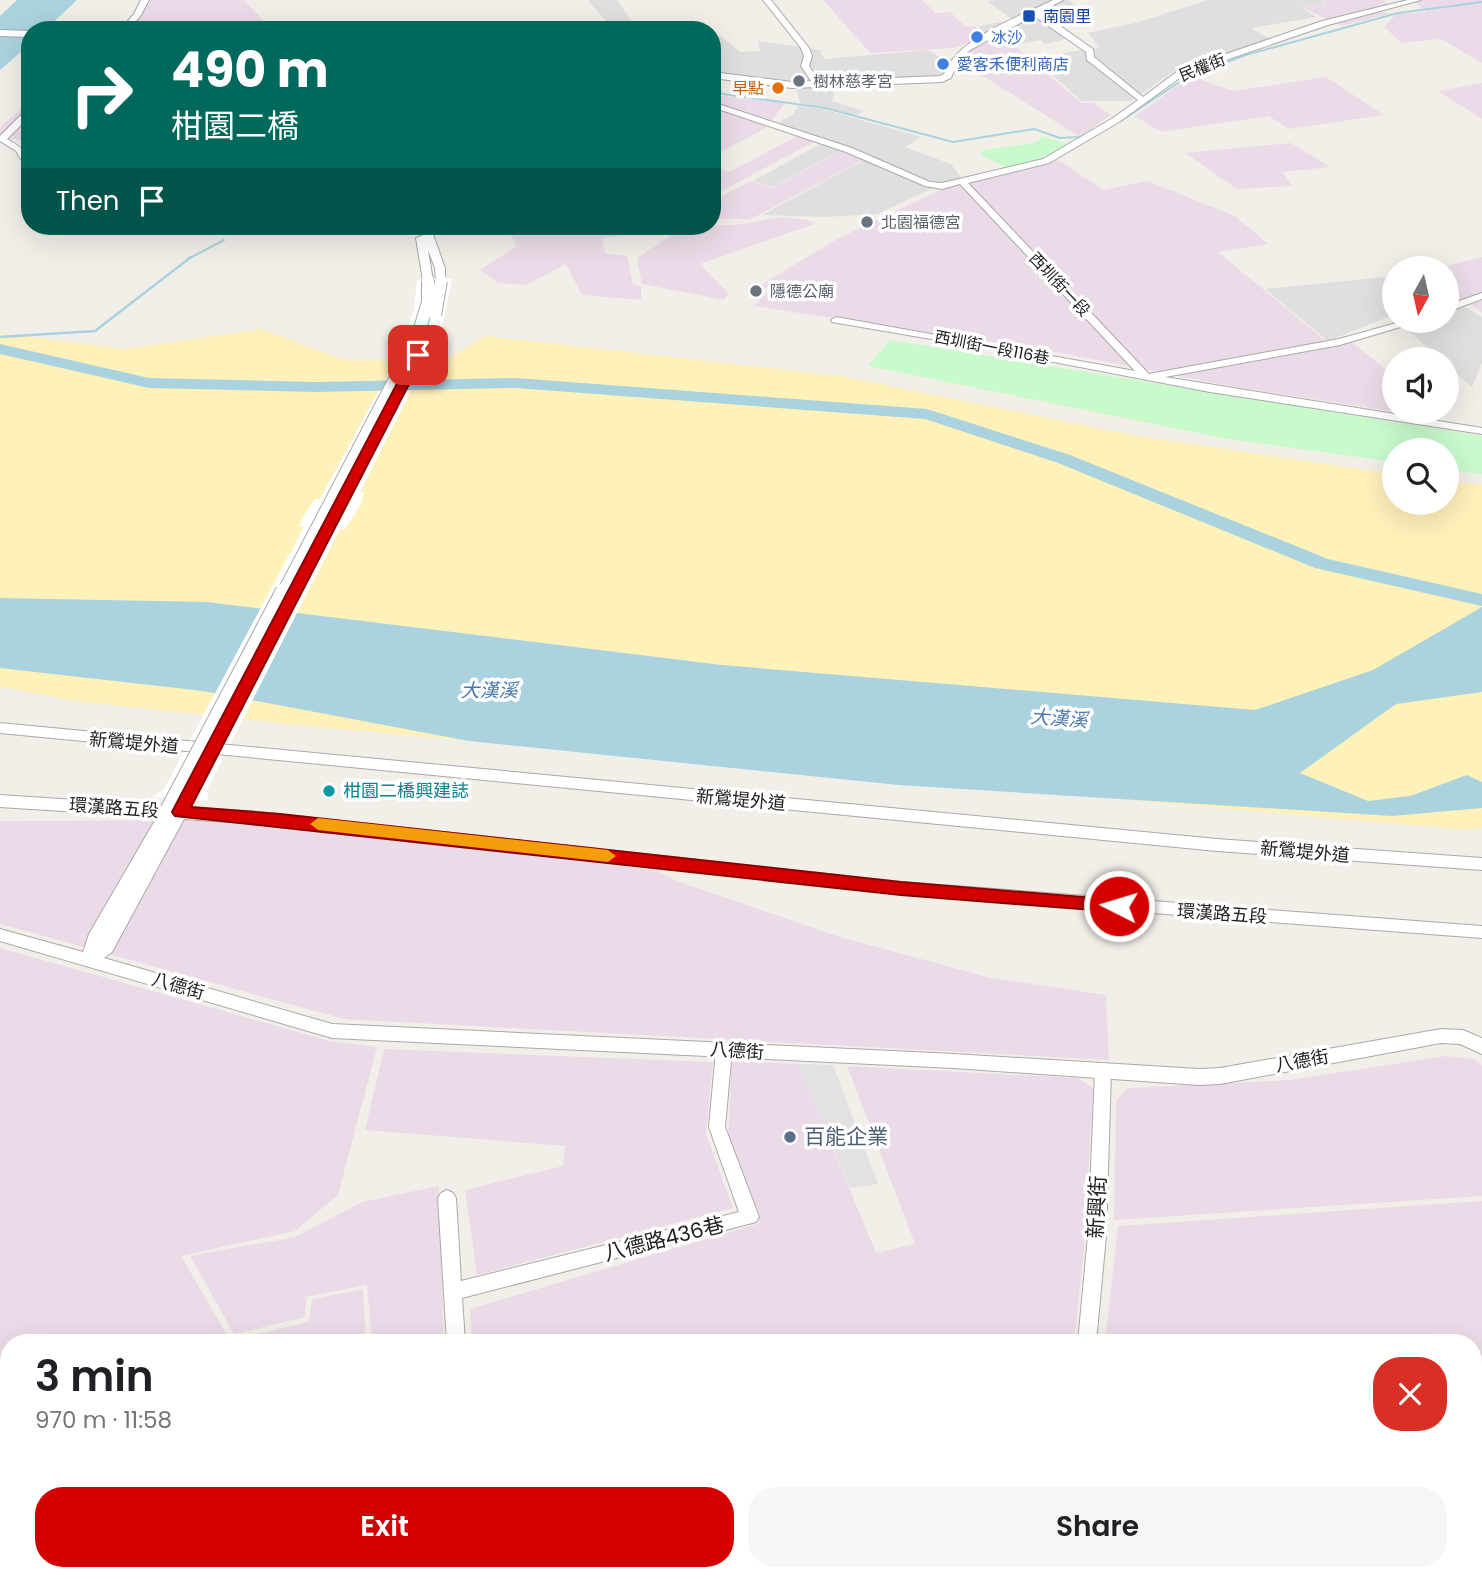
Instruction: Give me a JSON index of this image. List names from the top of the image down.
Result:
{
  "streets": {
    "street": [
      "民權街",
      "西圳街一段",
      "西圳街一段116巷",
      "新鶯堤外道",
      "環漢路五段",
      "八德街",
      "新興街",
      "八德路436巷"
    ]
  },
  "crossings": [
    ["民權街", "西圳街一段"],
    ["西圳街一段", "西圳街一段116巷"],
    ["八德街", "新興街"],
    ["八德街", "八德路436巷"]
  ],
  "water": ["大漢溪"],
  "places": {
    "transit": ["南園里"],
    "other": [
      "冰沙",
      "愛客禾便利商店",
      "樹林慈孝宮",
      "早點",
      "北園福德宮",
      "隱德公廟",
      "柑園二橋興建誌",
      "百能企業"
    ]
  },
  "north": "bottom",
  "page": {
    "turn": ["490 m", "柑園二橋"],
    "then": "Then",
    "heading": ["3 min", "970 m · 11:58"],
    "buttons": ["Exit", "Share"]
  }
}
